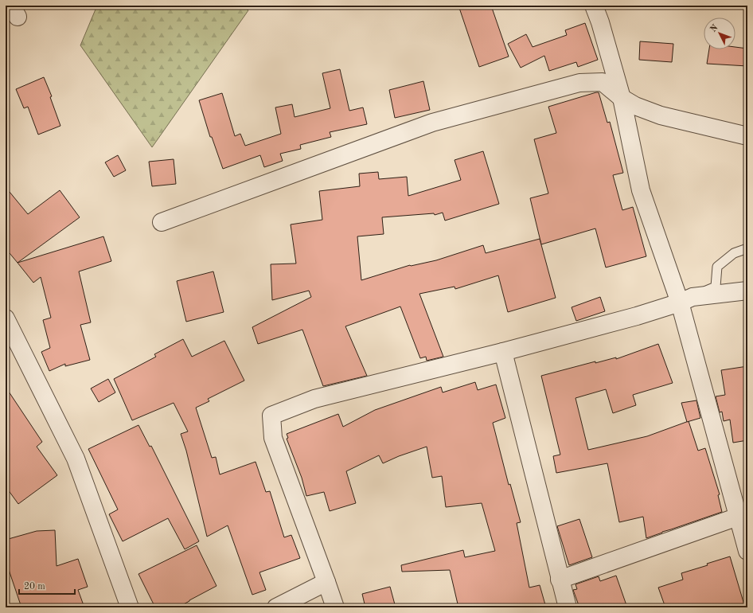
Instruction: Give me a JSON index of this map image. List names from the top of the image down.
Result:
{
  "scale_bar": "20 m",
  "north": "top left"
}
